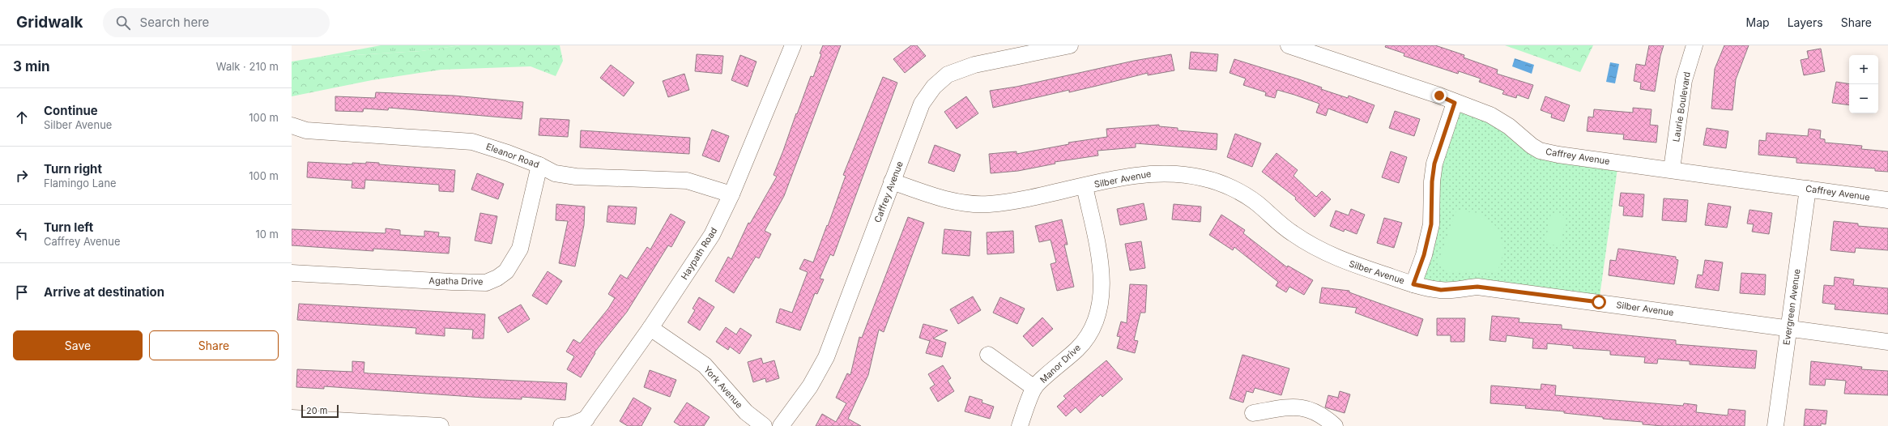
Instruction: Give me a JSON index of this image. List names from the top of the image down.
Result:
{
  "streets": {
    "street": [
      "Laurie Boulevard",
      "Eleanor Road",
      "Caffrey Avenue",
      "Silber Avenue",
      "Haypath Road",
      "Agatha Drive",
      "Evergreen Avenue",
      "Manor Drive",
      "York Avenue"
    ]
  },
  "crossings": [
    ["Laurie Boulevard", "Caffrey Avenue"],
    ["Eleanor Road", "Haypath Road"],
    ["Eleanor Road", "Agatha Drive"],
    ["Caffrey Avenue", "Silber Avenue"],
    ["Caffrey Avenue", "Evergreen Avenue"],
    ["Silber Avenue", "Evergreen Avenue"],
    ["Silber Avenue", "Manor Drive"],
    ["Haypath Road", "York Avenue"]
  ],
  "scale_bar": "20 m",
  "page": {
    "header": "Gridwalk",
    "search": "Search here",
    "nav": ["Map", "Layers", "Share"],
    "heading": ["3 min", "Walk · 210 m"],
    "map_buttons": ["+", "−"],
    "list": [
      ["Continue", "Silber Avenue", "100 m"],
      ["Turn right", "Flamingo Lane", "100 m"],
      ["Turn left", "Caffrey Avenue", "10 m"],
      "Arrive at destination"
    ],
    "buttons": ["Save", "Share"],
    "scale": "20 m"
  }
}
